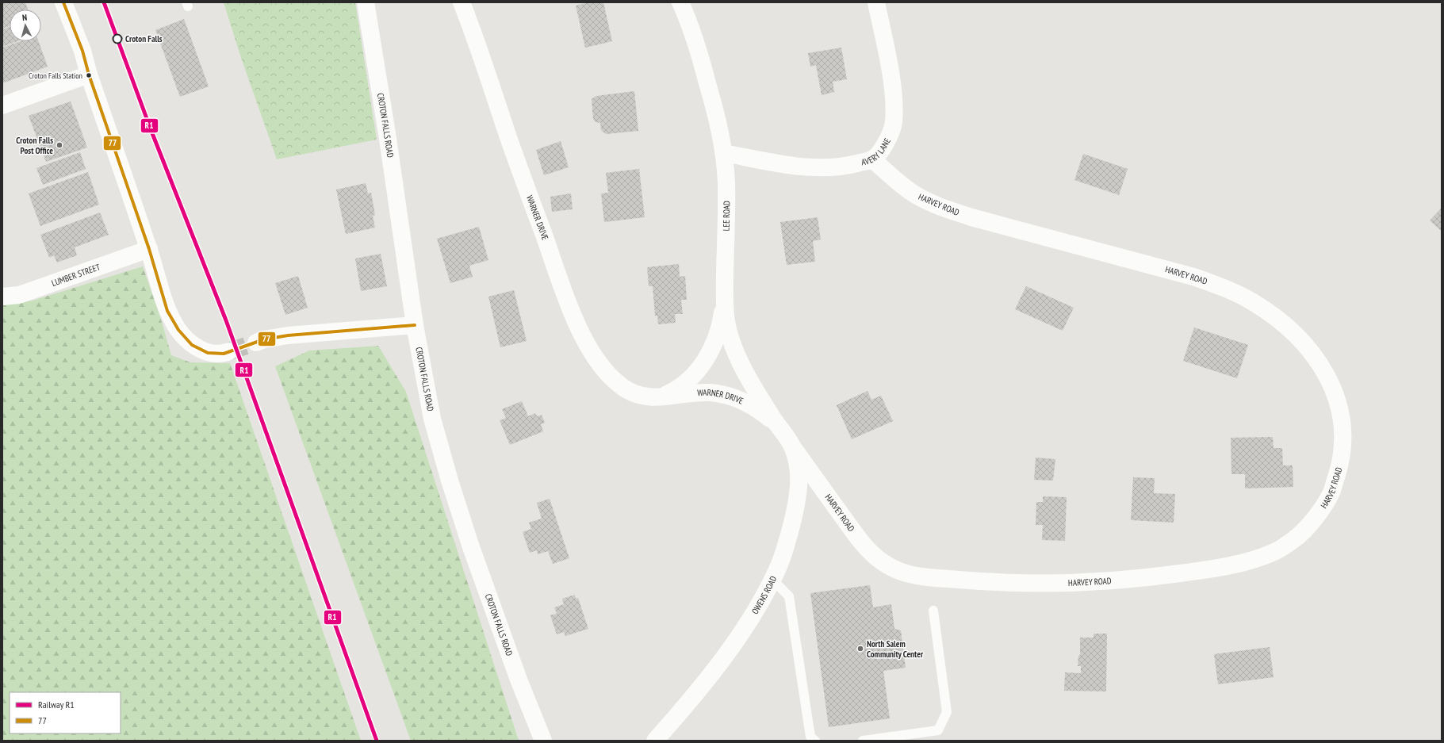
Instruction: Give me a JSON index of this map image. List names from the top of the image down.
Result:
{
  "streets": {
    "street": [
      "CROTON FALLS ROAD",
      "AVERY LANE",
      "HARVEY ROAD",
      "LEE ROAD",
      "WARNER DRIVE",
      "LUMBER STREET",
      "OWENS ROAD"
    ]
  },
  "crossings": [
    ["AVERY LANE", "HARVEY ROAD"],
    ["AVERY LANE", "LEE ROAD"],
    ["HARVEY ROAD", "OWENS ROAD"],
    ["LEE ROAD", "WARNER DRIVE"],
    ["LEE ROAD", "OWENS ROAD"],
    ["WARNER DRIVE", "OWENS ROAD"]
  ],
  "places": [
    "Croton Falls",
    "Croton Falls Station",
    "Croton Falls Post Office",
    "North Salem Community Center"
  ],
  "lines": ["rail line R1", "transit line 77"],
  "legend": ["Railway R1", "77"],
  "north": "top"
}
